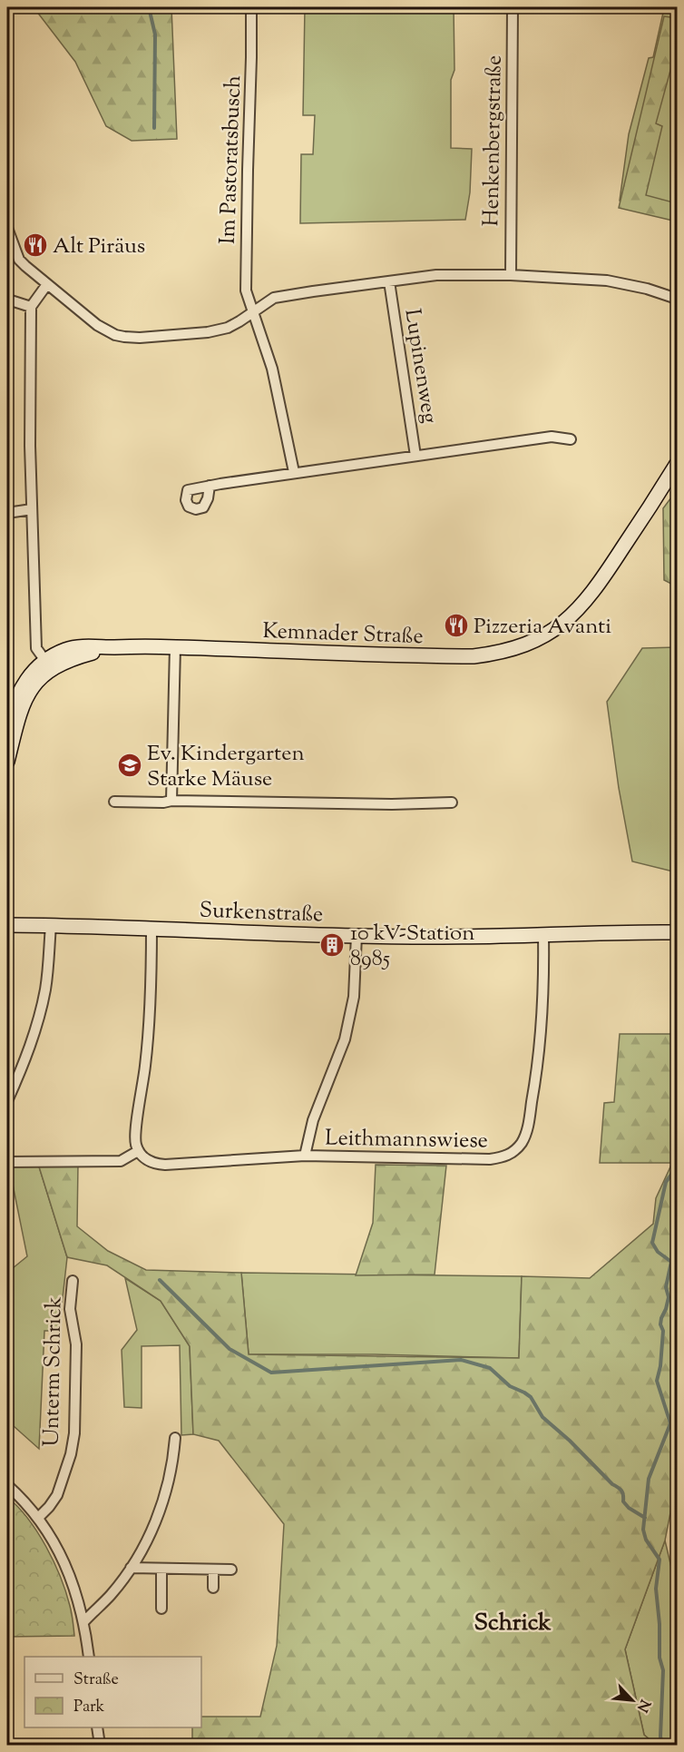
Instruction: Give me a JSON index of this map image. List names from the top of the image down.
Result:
{
  "streets": {
    "main road": ["Kemnader Straße", "Surkenstraße"],
    "street": [
      "Henkenbergstraße",
      "Im Pastoratsbusch",
      "Lupinenweg",
      "Leithmannswiese",
      "Unterm Schrick"
    ]
  },
  "crossings": [
    ["Surkenstraße", "Leithmannswiese"]
  ],
  "districts": ["Schrick"],
  "places": {
    "restaurant": ["Alt Piräus", "Pizzeria Avanti"],
    "school or university": ["Ev. Kindergarten Starke Mäuse"],
    "building": ["10 kV-Station 8985"]
  },
  "legend": ["Straße", "Park"],
  "north": "bottom right"
}
